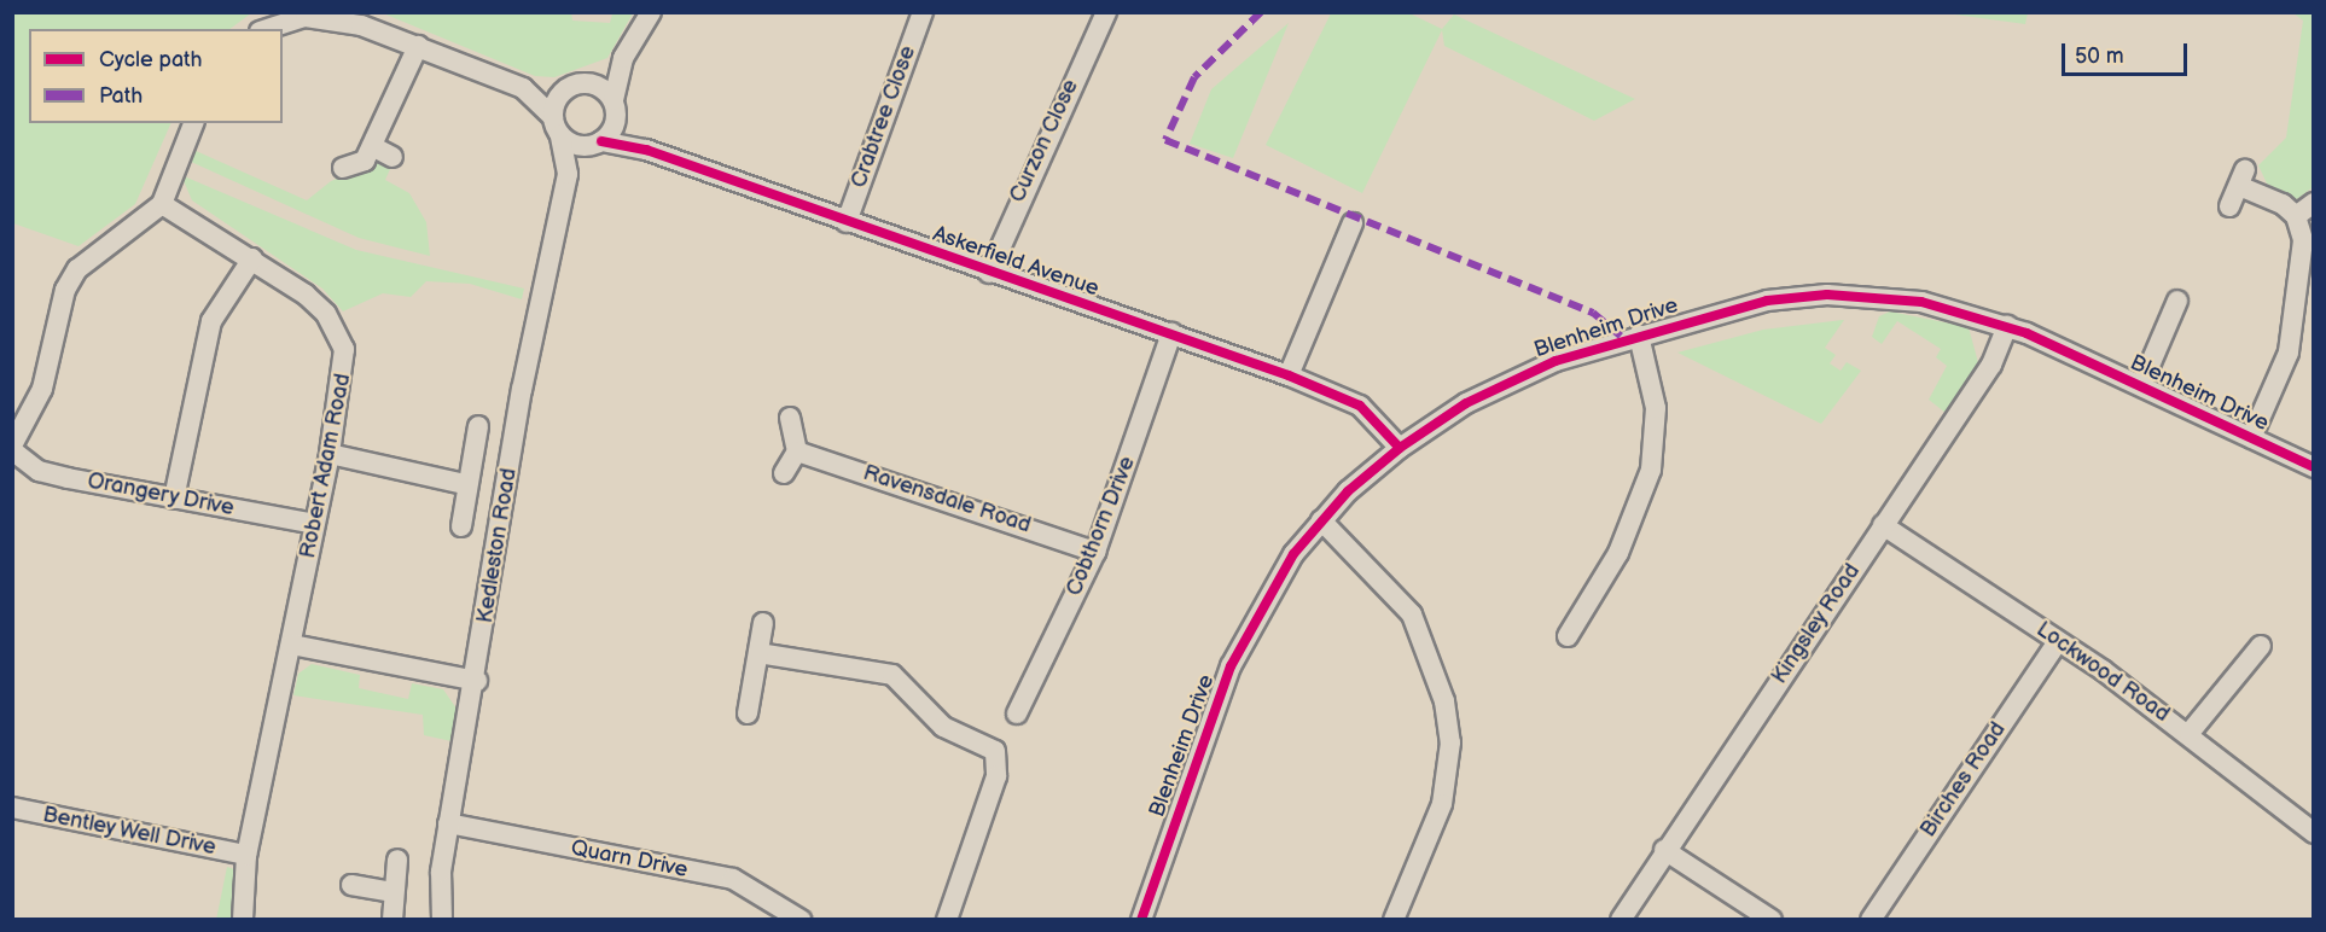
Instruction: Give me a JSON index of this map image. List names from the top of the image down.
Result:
{
  "streets": {
    "street": [
      "Crabtree Close",
      "Curzon Close",
      "Askerfield Avenue",
      "Blenheim Drive",
      "Robert Adam Road",
      "Orangery Drive",
      "Ravensdale Road",
      "Cobthorn Drive",
      "Kedleston Road",
      "Kingsley Road",
      "Lockwood Road",
      "Birches Road",
      "Bentley Well Drive",
      "Quarn Drive"
    ]
  },
  "crossings": [
    ["Crabtree Close", "Askerfield Avenue"],
    ["Curzon Close", "Askerfield Avenue"],
    ["Askerfield Avenue", "Blenheim Drive"],
    ["Askerfield Avenue", "Cobthorn Drive"],
    ["Askerfield Avenue", "Kedleston Road"],
    ["Blenheim Drive", "Kingsley Road"],
    ["Robert Adam Road", "Orangery Drive"],
    ["Robert Adam Road", "Bentley Well Drive"],
    ["Ravensdale Road", "Cobthorn Drive"],
    ["Kedleston Road", "Quarn Drive"],
    ["Kingsley Road", "Lockwood Road"],
    ["Lockwood Road", "Birches Road"]
  ],
  "legend": ["Cycle path", "Path"],
  "scale_bar": "50 m"
}
